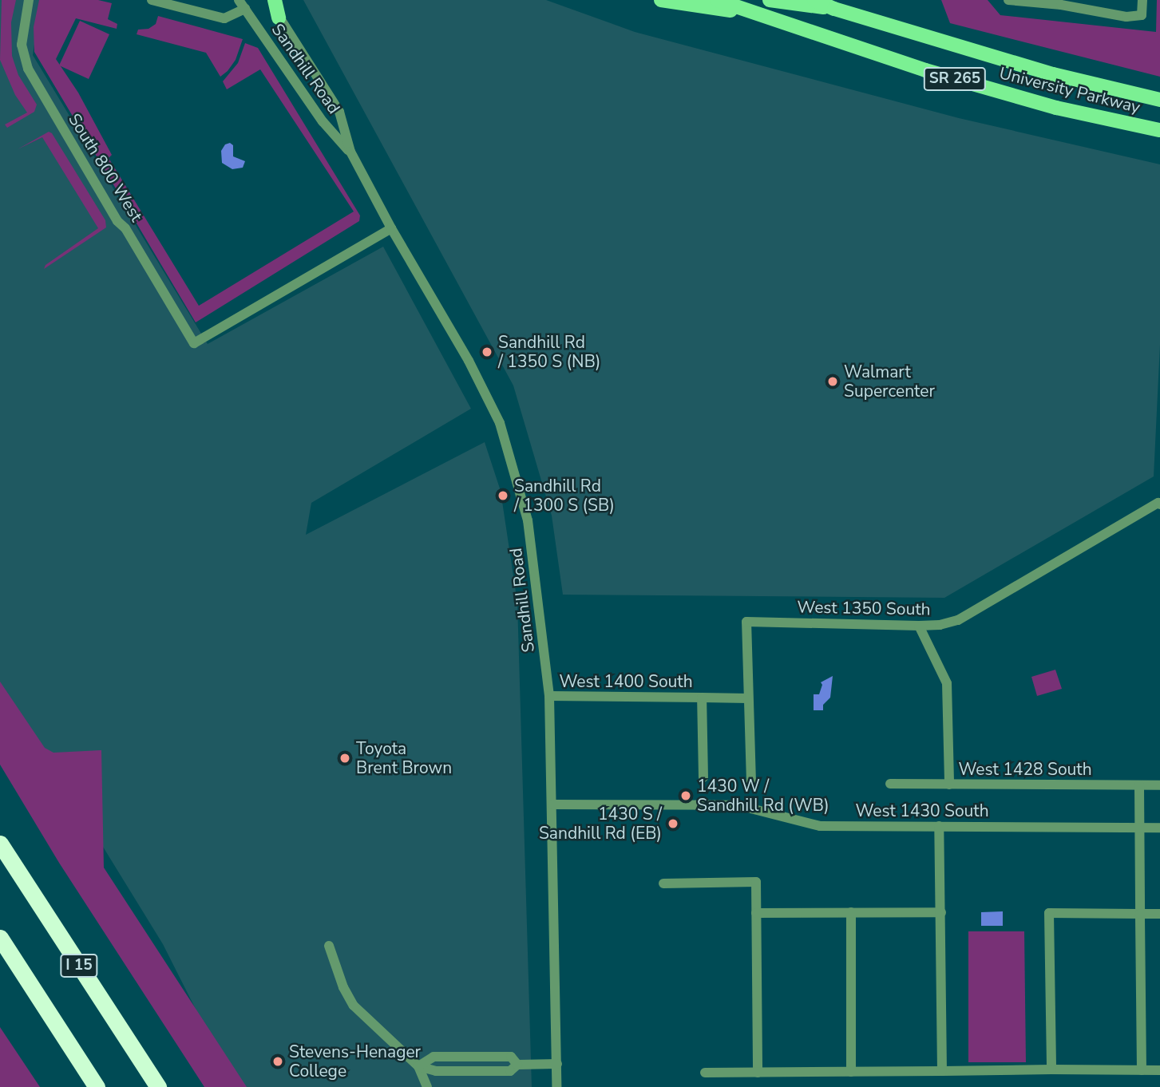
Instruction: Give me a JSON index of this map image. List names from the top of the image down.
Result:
{
  "streets": {
    "highway": ["I 15"],
    "main road": ["SR 265", "University Parkway"],
    "street": [
      "Sandhill Road",
      "South 800 West",
      "West 1350 South",
      "West 1400 South",
      "West 1428 South",
      "West 1430 South"
    ]
  },
  "crossings": [
    ["Sandhill Road", "South 800 West"],
    ["Sandhill Road", "West 1400 South"],
    ["Sandhill Road", "West 1430 South"],
    ["West 1350 South", "West 1400 South"]
  ],
  "places": [
    "Sandhill Rd / 1350 S (NB)",
    "Walmart Supercenter",
    "Sandhill Rd / 1300 S (SB)",
    "Toyota Brent Brown",
    "1430 W / Sandhill Rd (WB)",
    "1430 S / Sandhill Rd (EB)",
    "Stevens-Henager College"
  ]
}
